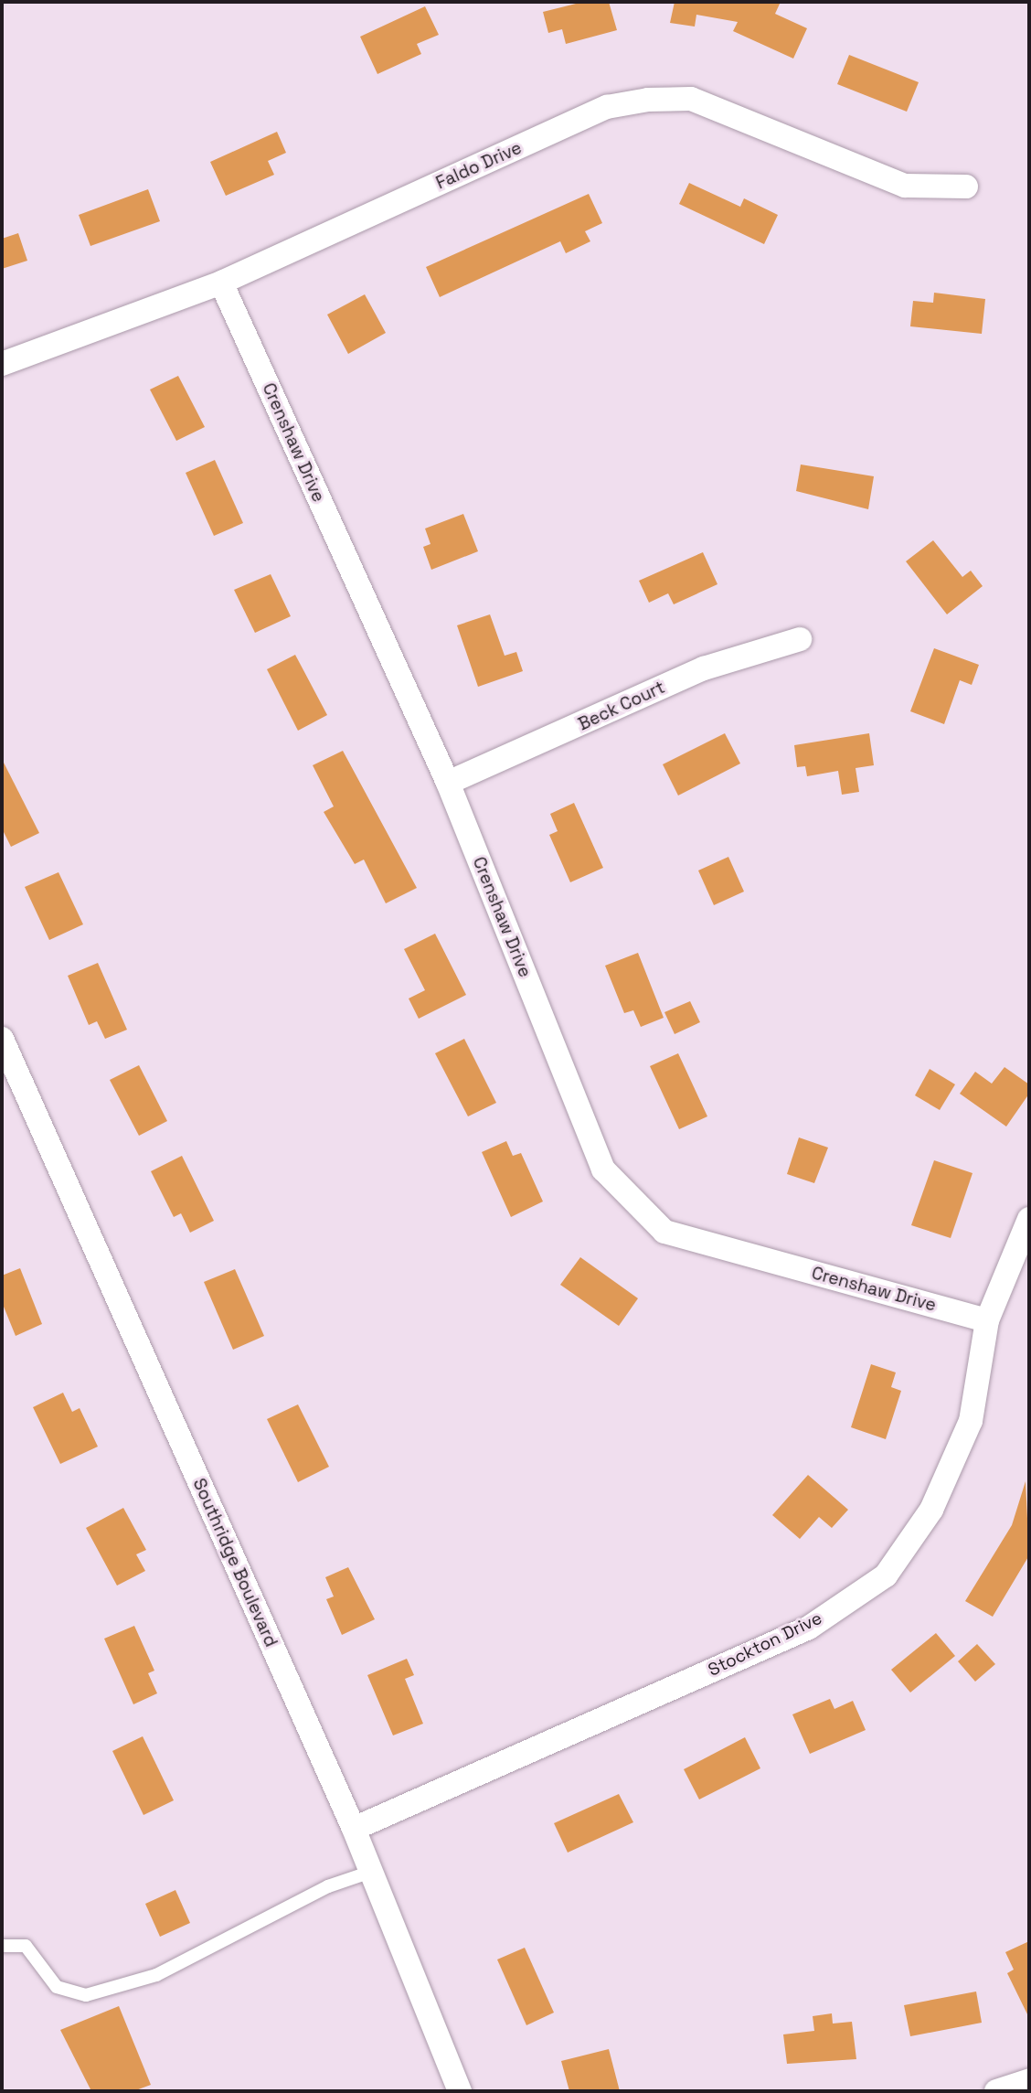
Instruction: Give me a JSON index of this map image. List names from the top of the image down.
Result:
{
  "streets": {
    "street": [
      "Faldo Drive",
      "Crenshaw Drive",
      "Beck Court",
      "Southridge Boulevard",
      "Stockton Drive"
    ]
  },
  "crossings": [
    ["Faldo Drive", "Crenshaw Drive"],
    ["Crenshaw Drive", "Beck Court"],
    ["Crenshaw Drive", "Stockton Drive"],
    ["Southridge Boulevard", "Stockton Drive"]
  ]
}
